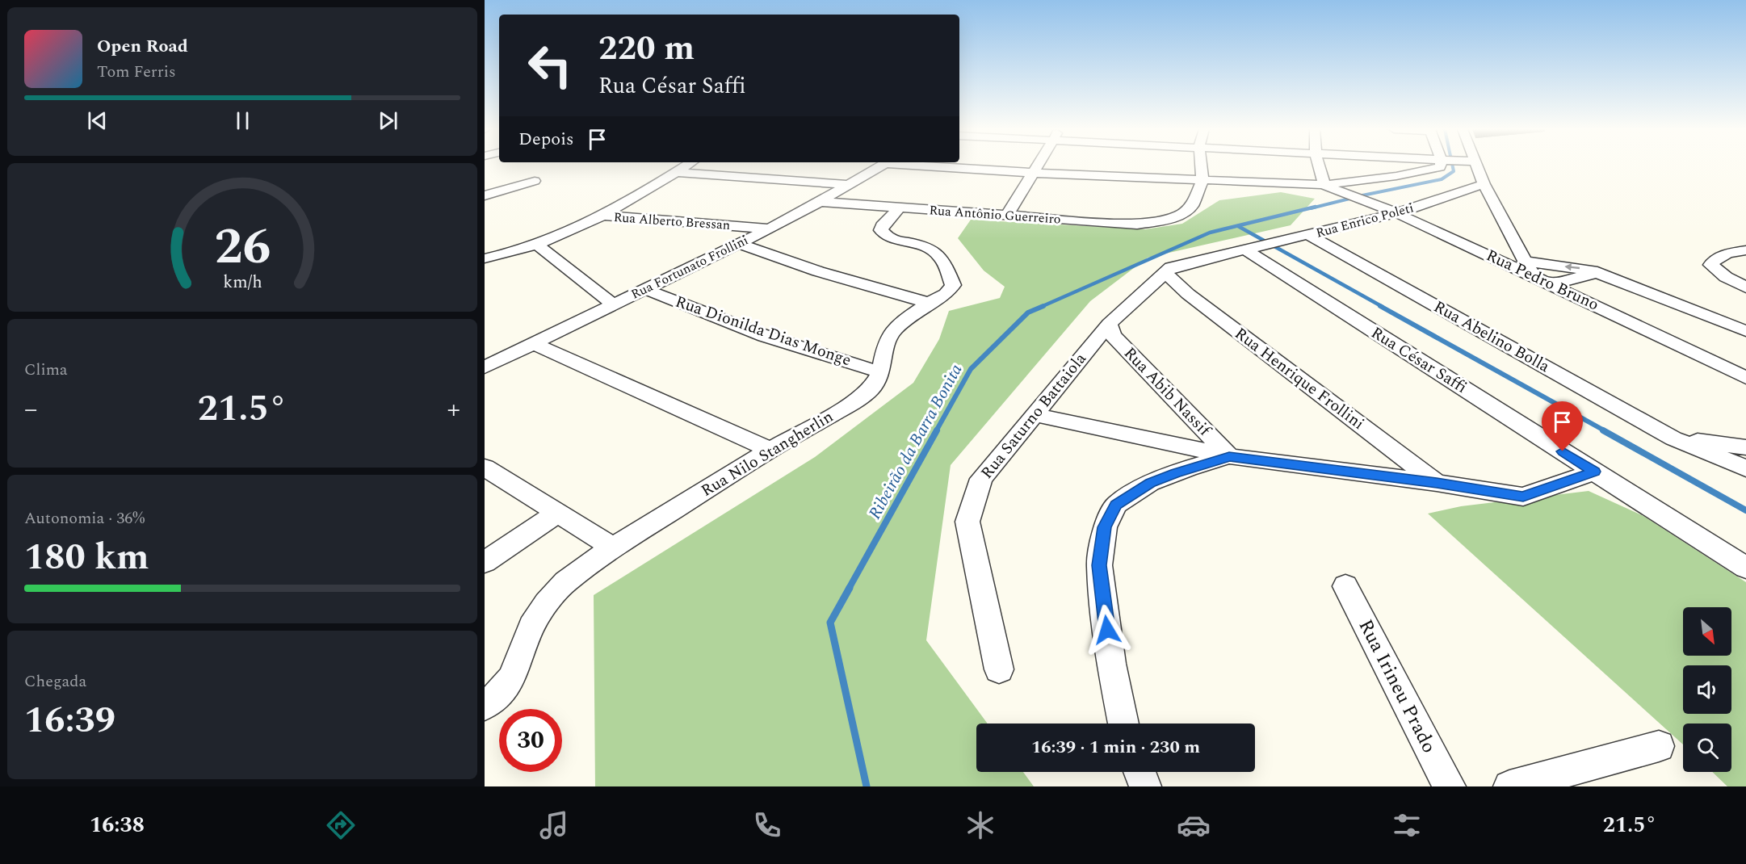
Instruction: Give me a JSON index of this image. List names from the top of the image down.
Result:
{
  "streets": {
    "street": [
      "Rua Antônio Guerreiro",
      "Rua Enrico Poleti",
      "Rua Alberto Bressan",
      "Rua Fortunato Frollini",
      "Rua Pedro Bruno",
      "Rua Dionilda Dias Monge",
      "Rua Abelino Bolla",
      "Rua César Saffi",
      "Rua Henrique Frollini",
      "Rua Abib Nassif",
      "Rua Saturno Battaiola",
      "Rua Nilo Stangherlin",
      "Rua Irineu Prado"
    ]
  },
  "crossings": [
    ["Rua Antônio Guerreiro", "Rua Fortunato Frollini"],
    ["Rua Antônio Guerreiro", "Rua Nilo Stangherlin"],
    ["Rua Enrico Poleti", "Rua Pedro Bruno"],
    ["Rua Enrico Poleti", "Rua Abelino Bolla"],
    ["Rua Enrico Poleti", "Rua César Saffi"],
    ["Rua Enrico Poleti", "Rua Saturno Battaiola"],
    ["Rua Alberto Bressan", "Rua Fortunato Frollini"],
    ["Rua Fortunato Frollini", "Rua Dionilda Dias Monge"],
    ["Rua Dionilda Dias Monge", "Rua Nilo Stangherlin"],
    ["Rua César Saffi", "Rua Saturno Battaiola"],
    ["Rua Henrique Frollini", "Rua Saturno Battaiola"],
    ["Rua Abib Nassif", "Rua Saturno Battaiola"]
  ],
  "water": ["Ribeirão da Barra Bonita"],
  "north": "bottom right",
  "page": {
    "turn": ["220 m", "Rua César Saffi"],
    "song": ["Open Road", "Tom Ferris"],
    "then": "Depois",
    "tile": [
      "Clima",
      ["Autonomia · 36%", "180 km"],
      ["Chegada", "16:39"]
    ],
    "heat": ["−", "21.5°", "+"],
    "limit": "30",
    "trip": "16:39 · 1 min · 230 m",
    "tabs": ["16:38", "21.5°"],
    "gauge": ["26", "km/h"]
  }
}
